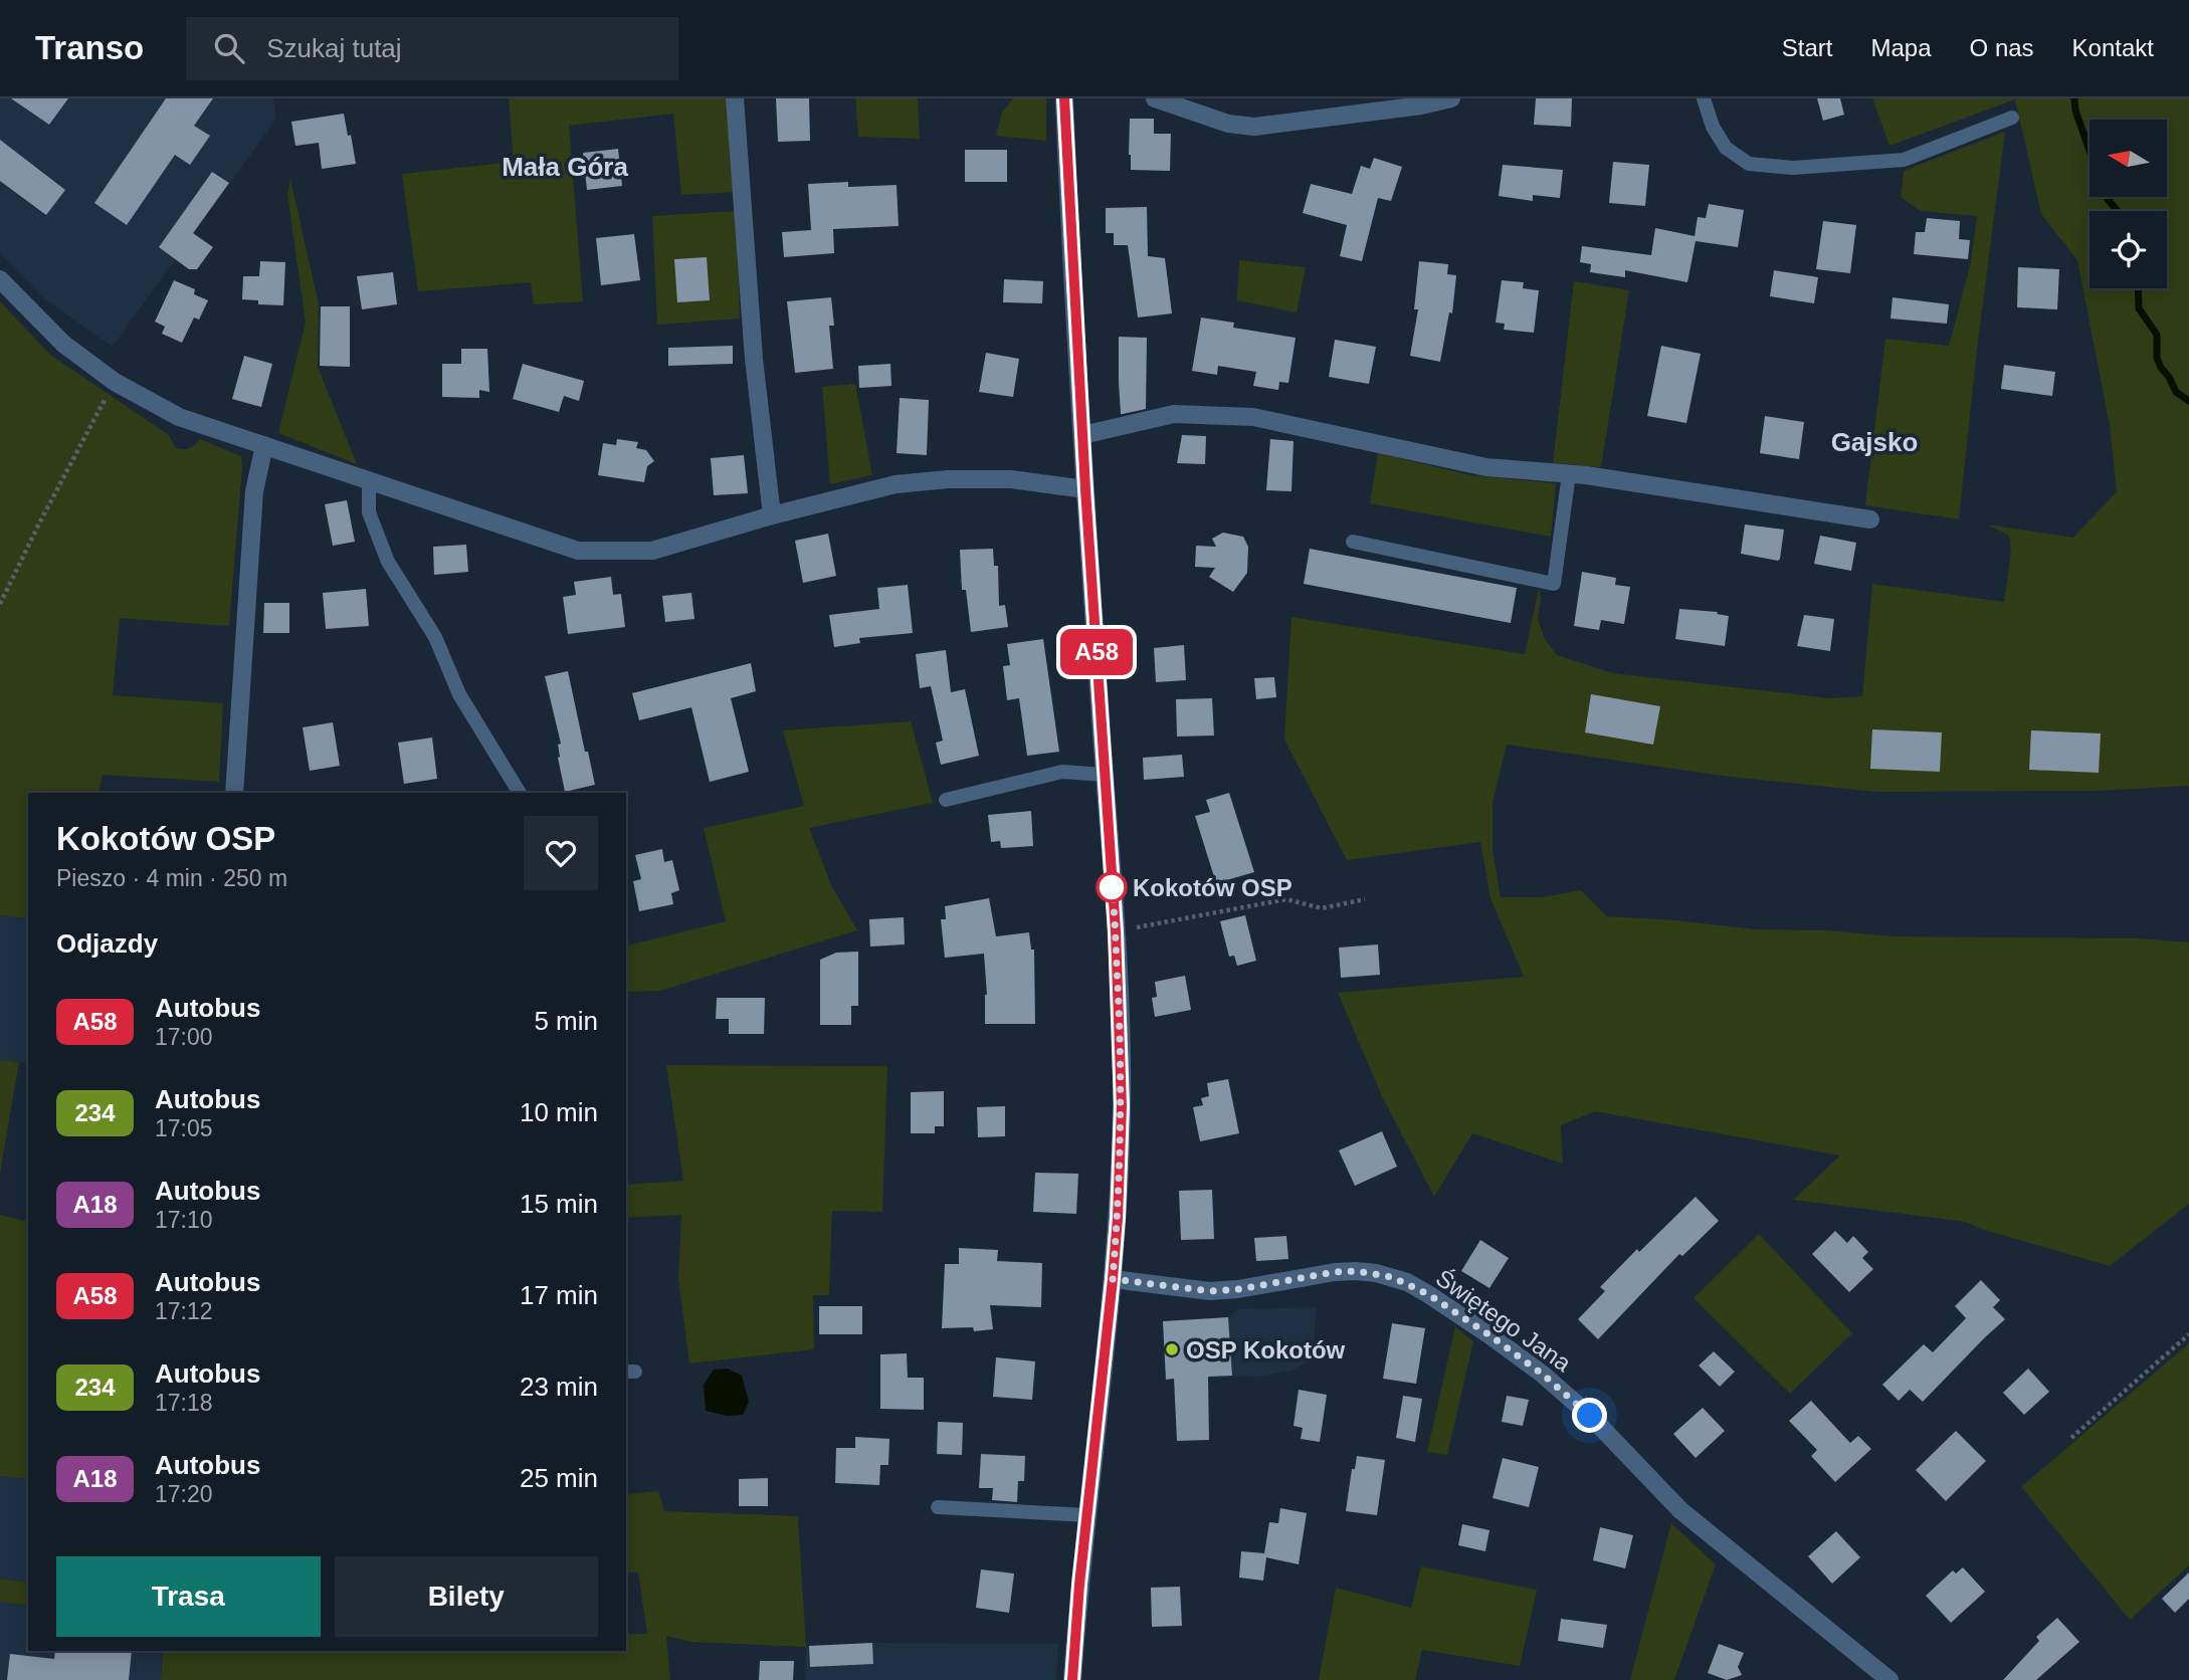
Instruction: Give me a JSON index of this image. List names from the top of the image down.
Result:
{
  "streets": {
    "street": ["Świętego Jana"]
  },
  "districts": ["Mała Góra", "Gajsko"],
  "places": ["Kokotów OSP", "OSP Kokotów"],
  "lines": ["bus line A58"],
  "north": "left",
  "page": {
    "header": "Transo",
    "search": "Szukaj tutaj",
    "nav": [
      "Start",
      "Mapa",
      "O nas",
      "Kontakt"
    ],
    "on_map": "A58",
    "heading": [
      ["Kokotów OSP", "Pieszo · 4 min · 250 m"],
      "Odjazdy"
    ],
    "list": [
      {
        "mark": "A58",
        "name": "Autobus",
        "note": "17:00",
        "value": "5 min"
      },
      {
        "mark": "234",
        "name": "Autobus",
        "note": "17:05",
        "value": "10 min"
      },
      {
        "mark": "A18",
        "name": "Autobus",
        "note": "17:10",
        "value": "15 min"
      },
      {
        "mark": "A58",
        "name": "Autobus",
        "note": "17:12",
        "value": "17 min"
      },
      {
        "mark": "234",
        "name": "Autobus",
        "note": "17:18",
        "value": "23 min"
      },
      {
        "mark": "A18",
        "name": "Autobus",
        "note": "17:20",
        "value": "25 min"
      }
    ],
    "buttons": ["Trasa", "Bilety"]
  }
}
